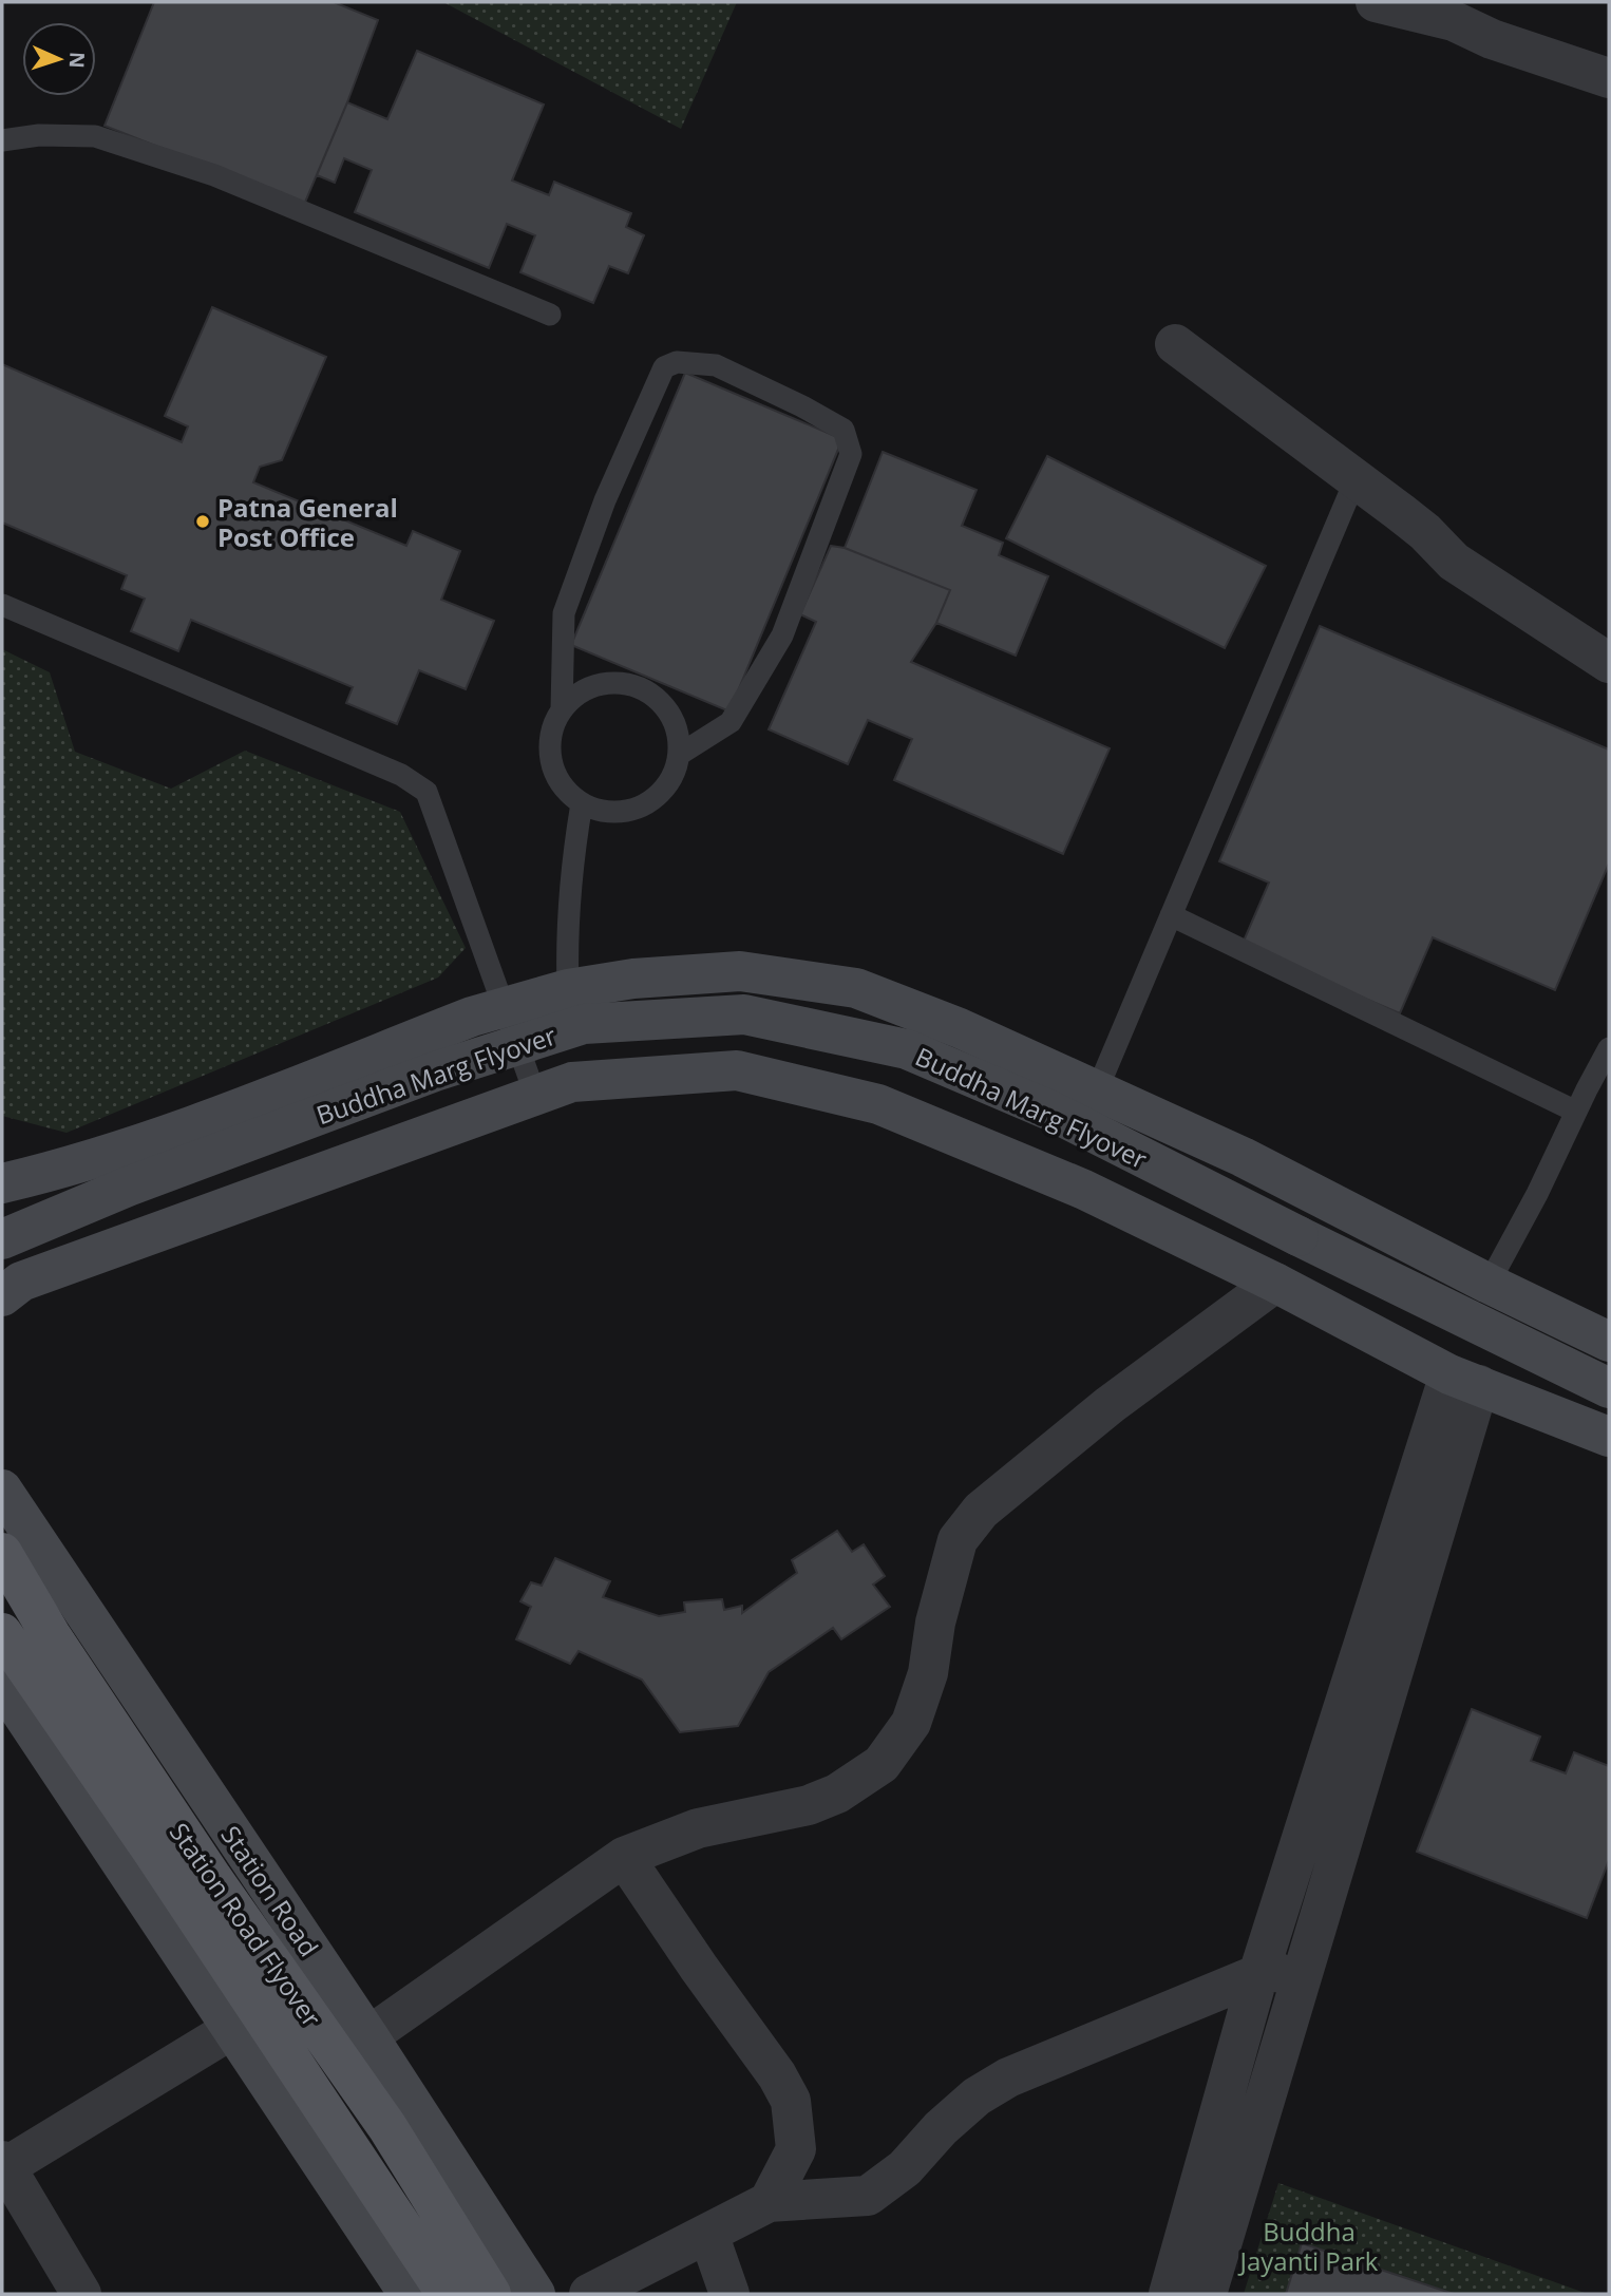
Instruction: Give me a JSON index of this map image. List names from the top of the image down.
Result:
{
  "streets": {
    "main road": ["Buddha Marg Flyover", "Station Road", "Station Road Flyover"]
  },
  "parks": ["Buddha Jayanti Park"],
  "places": ["Patna General Post Office"],
  "north": "right"
}
